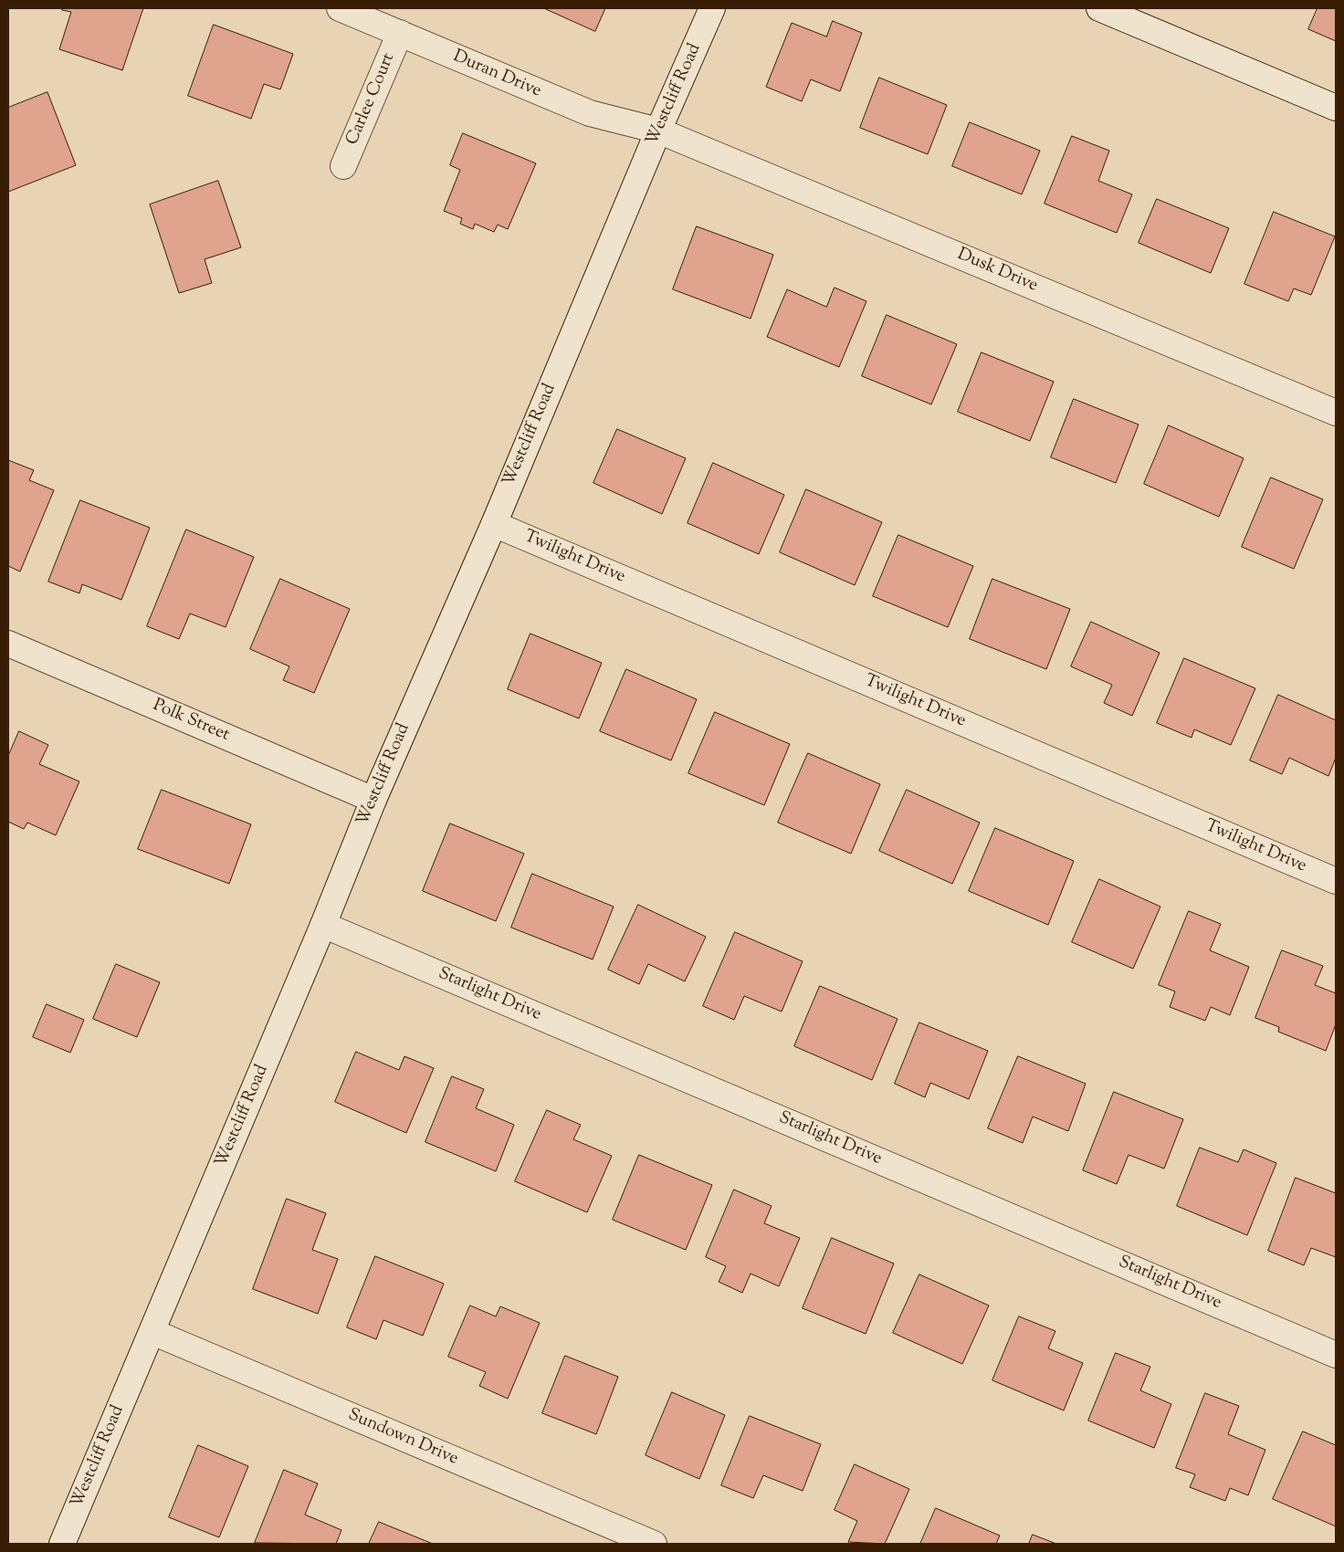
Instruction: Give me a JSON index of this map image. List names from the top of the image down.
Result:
{
  "streets": {
    "street": [
      "Duran Drive",
      "Westcliff Road",
      "Carlee Court",
      "Dusk Drive",
      "Twilight Drive",
      "Polk Street",
      "Starlight Drive",
      "Sundown Drive"
    ]
  },
  "crossings": [
    ["Duran Drive", "Westcliff Road"],
    ["Duran Drive", "Carlee Court"],
    ["Duran Drive", "Dusk Drive"],
    ["Westcliff Road", "Dusk Drive"],
    ["Westcliff Road", "Twilight Drive"],
    ["Westcliff Road", "Polk Street"],
    ["Westcliff Road", "Starlight Drive"],
    ["Westcliff Road", "Sundown Drive"]
  ]
}
